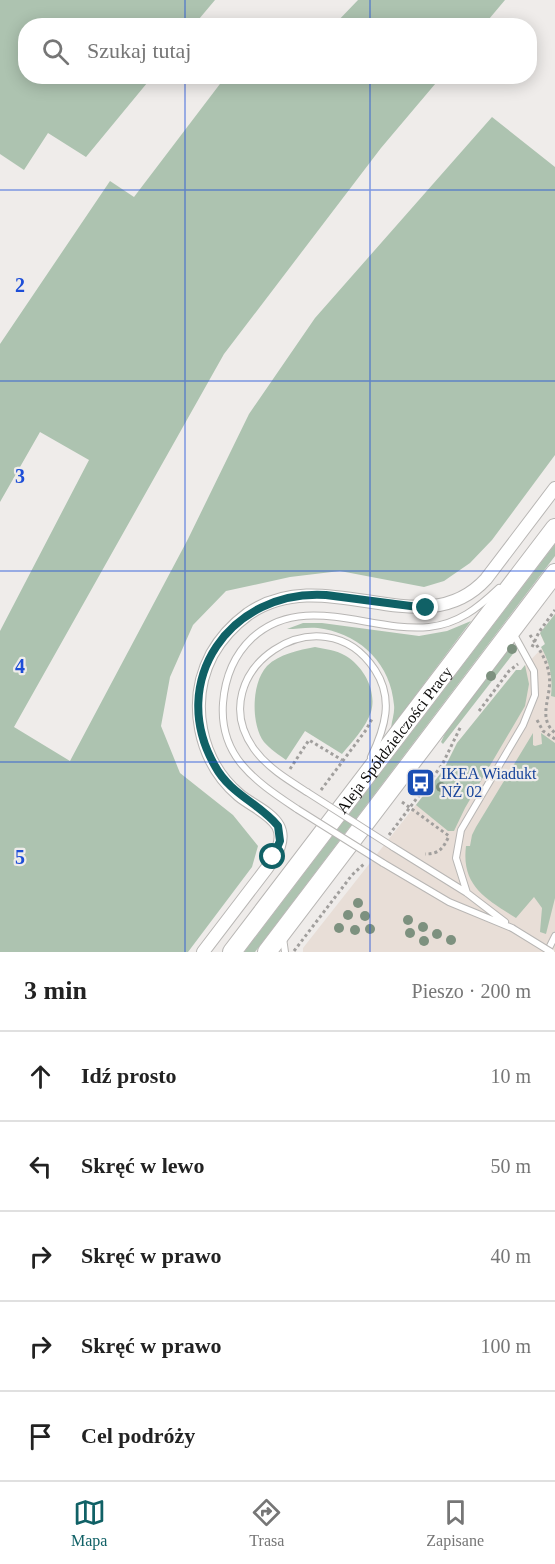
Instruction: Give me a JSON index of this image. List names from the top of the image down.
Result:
{
  "streets": {
    "main road": ["Aleja Spółdzielczości Pracy"]
  },
  "places": {
    "bus stop": ["IKEA Wiadukt NŻ 02"]
  },
  "page": {
    "search": "Szukaj tutaj",
    "heading": ["3 min", "Pieszo · 200 m"],
    "list": [
      ["Idź prosto", "10 m"],
      ["Skręć w lewo", "50 m"],
      ["Skręć w prawo", "40 m"],
      ["Skręć w prawo", "100 m"],
      "Cel podróży"
    ],
    "nav": ["Mapa", "Trasa", "Zapisane"]
  },
  "grid": {
    "rows": [
      "2",
      "3",
      "4",
      "5"
    ]
  }
}
